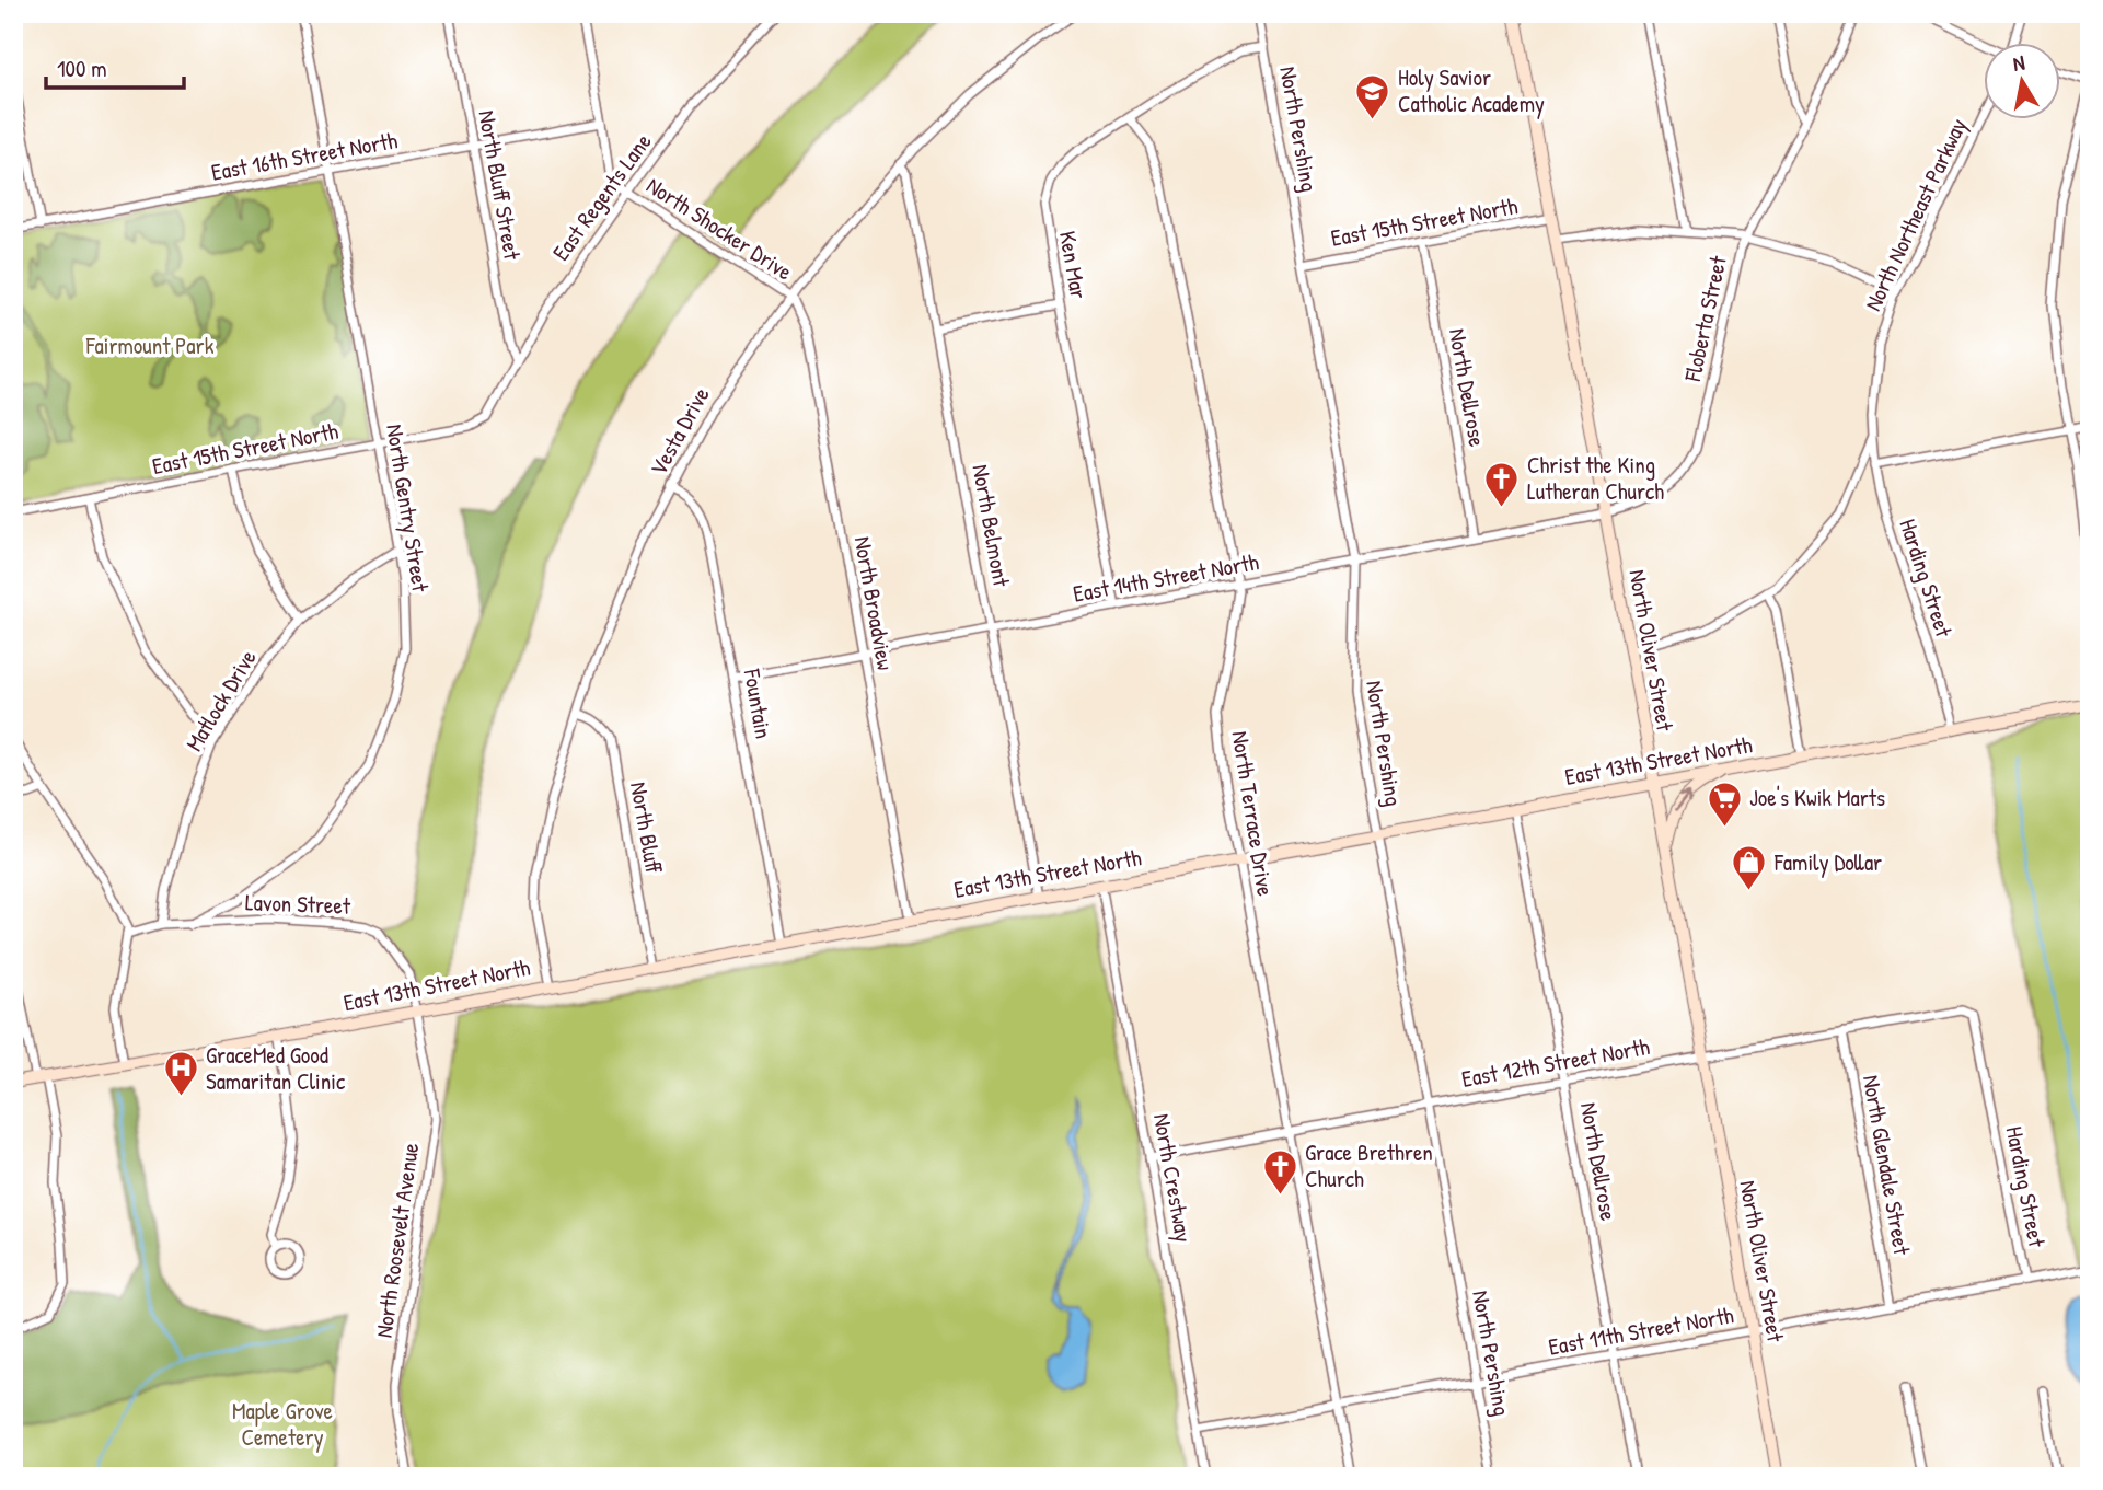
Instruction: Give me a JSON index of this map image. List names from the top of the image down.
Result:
{
  "streets": {
    "main road": ["North Oliver Street", "East 13th Street North"],
    "street": [
      "North Pershing",
      "East 16th Street North",
      "North Bluff Street",
      "East Regents Lane",
      "North Northeast Parkway",
      "East 15th Street North",
      "North Shocker Drive",
      "Ken Mar",
      "Floberta Street",
      "North Dellrose",
      "Vesta Drive",
      "North Gentry Street",
      "North Belmont",
      "East 14th Street North",
      "Harding Street",
      "North Broadview",
      "Matlock Drive",
      "Fountain",
      "North Terrace Drive",
      "North Bluff",
      "Lavon Street",
      "East 12th Street North",
      "North Glendale Street",
      "North Crestway",
      "North Roosevelt Avenue",
      "East 11th Street North"
    ]
  },
  "crossings": [
    ["North Pershing", "East 15th Street North"],
    ["North Pershing", "Ken Mar"],
    ["North Pershing", "East 14th Street North"],
    ["North Pershing", "East 13th Street North"],
    ["North Pershing", "East 12th Street North"],
    ["North Pershing", "East 11th Street North"],
    ["East 16th Street North", "North Bluff Street"],
    ["East 16th Street North", "North Gentry Street"],
    ["North Bluff Street", "East Regents Lane"],
    ["East Regents Lane", "East 15th Street North"],
    ["East Regents Lane", "North Shocker Drive"],
    ["North Northeast Parkway", "Harding Street"],
    ["North Northeast Parkway", "North Oliver Street"],
    ["East 15th Street North", "North Dellrose"],
    ["East 15th Street North", "North Gentry Street"],
    ["East 15th Street North", "North Oliver Street"],
    ["North Shocker Drive", "Vesta Drive"],
    ["North Shocker Drive", "North Broadview"],
    ["Ken Mar", "East 14th Street North"],
    ["Ken Mar", "North Terrace Drive"],
    ["Floberta Street", "East 14th Street North"],
    ["Floberta Street", "North Oliver Street"],
    ["North Dellrose", "East 14th Street North"],
    ["North Dellrose", "East 13th Street North"],
    ["North Dellrose", "East 12th Street North"],
    ["North Dellrose", "East 11th Street North"],
    ["Vesta Drive", "North Belmont"],
    ["Vesta Drive", "North Broadview"],
    ["Vesta Drive", "Fountain"],
    ["Vesta Drive", "East 13th Street North"],
    ["Vesta Drive", "North Bluff"],
    ["North Gentry Street", "Matlock Drive"],
    ["North Gentry Street", "Lavon Street"],
    ["North Belmont", "East 14th Street North"],
    ["North Belmont", "East 13th Street North"],
    ["East 14th Street North", "North Broadview"],
    ["East 14th Street North", "North Oliver Street"],
    ["East 14th Street North", "Fountain"],
    ["East 14th Street North", "North Terrace Drive"],
    ["Harding Street", "East 13th Street North"],
    ["Harding Street", "East 12th Street North"],
    ["Harding Street", "East 11th Street North"],
    ["North Broadview", "East 13th Street North"],
    ["North Oliver Street", "East 13th Street North"],
    ["North Oliver Street", "East 12th Street North"],
    ["North Oliver Street", "East 11th Street North"],
    ["Matlock Drive", "Lavon Street"],
    ["Fountain", "East 13th Street North"],
    ["East 13th Street North", "North Terrace Drive"],
    ["East 13th Street North", "North Bluff"],
    ["East 13th Street North", "Lavon Street"],
    ["East 13th Street North", "North Crestway"],
    ["East 13th Street North", "North Roosevelt Avenue"],
    ["North Terrace Drive", "East 12th Street North"],
    ["North Terrace Drive", "East 11th Street North"],
    ["Lavon Street", "North Roosevelt Avenue"],
    ["East 12th Street North", "North Glendale Street"],
    ["East 12th Street North", "North Crestway"],
    ["North Glendale Street", "East 11th Street North"],
    ["North Crestway", "East 11th Street North"]
  ],
  "parks": ["Fairmount Park", "Maple Grove Cemetery"],
  "places": {
    "school or university": ["Holy Savior Catholic Academy"],
    "church": ["Christ the King Lutheran Church", "Grace Brethren Church"],
    "supermarket": ["Joe's Kwik Marts"],
    "shop": ["Family Dollar"],
    "hospital": ["GraceMed Good Samaritan Clinic"]
  },
  "scale_bar": "100 m",
  "north": "top"
}
